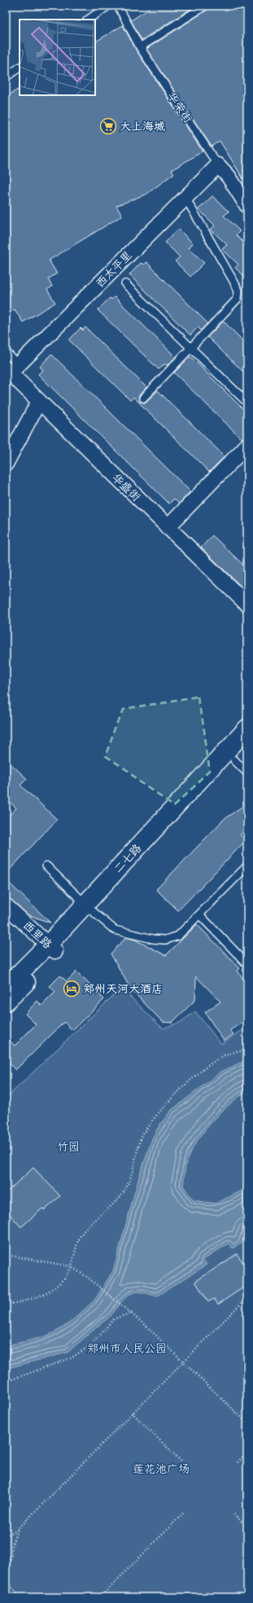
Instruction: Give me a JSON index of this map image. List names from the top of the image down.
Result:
{
  "streets": {
    "main road": ["二七路"],
    "street": [
      "华荣街",
      "西太平里",
      "华盛街",
      "西里路"
    ]
  },
  "crossings": [
    ["华荣街", "西太平里"],
    ["西太平里", "华盛街"],
    ["二七路", "西里路"]
  ],
  "parks": ["竹园", "郑州市人民公园", "莲花池广场"],
  "places": {
    "supermarket": ["大上海城"],
    "hotel": ["郑州天河大酒店"]
  }
}
